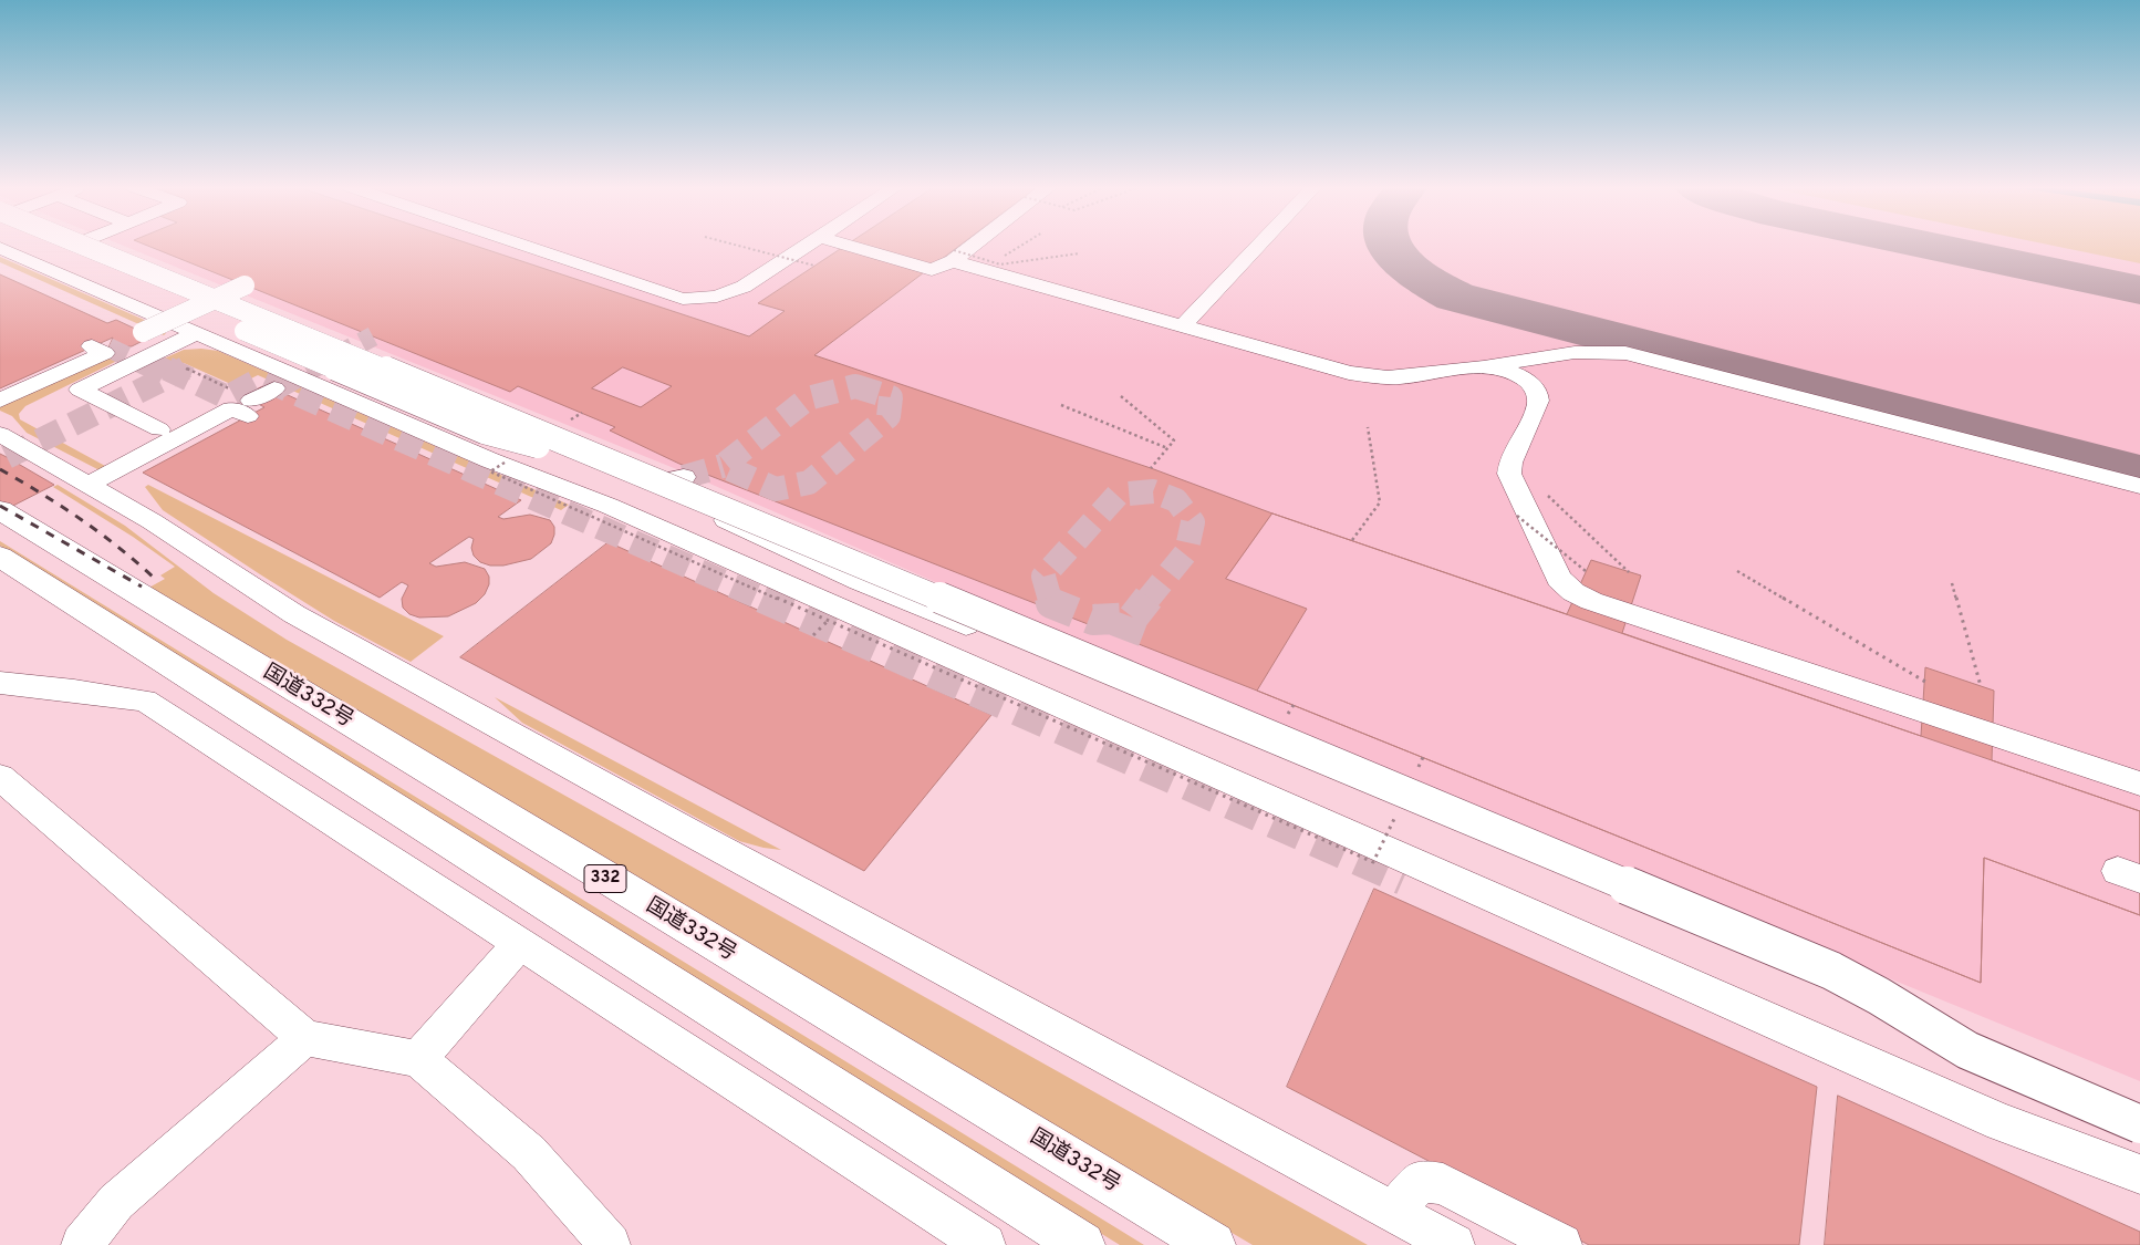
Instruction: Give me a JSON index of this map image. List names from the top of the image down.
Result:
{
  "streets": {
    "highway": ["国道332号", "332"]
  }
}
